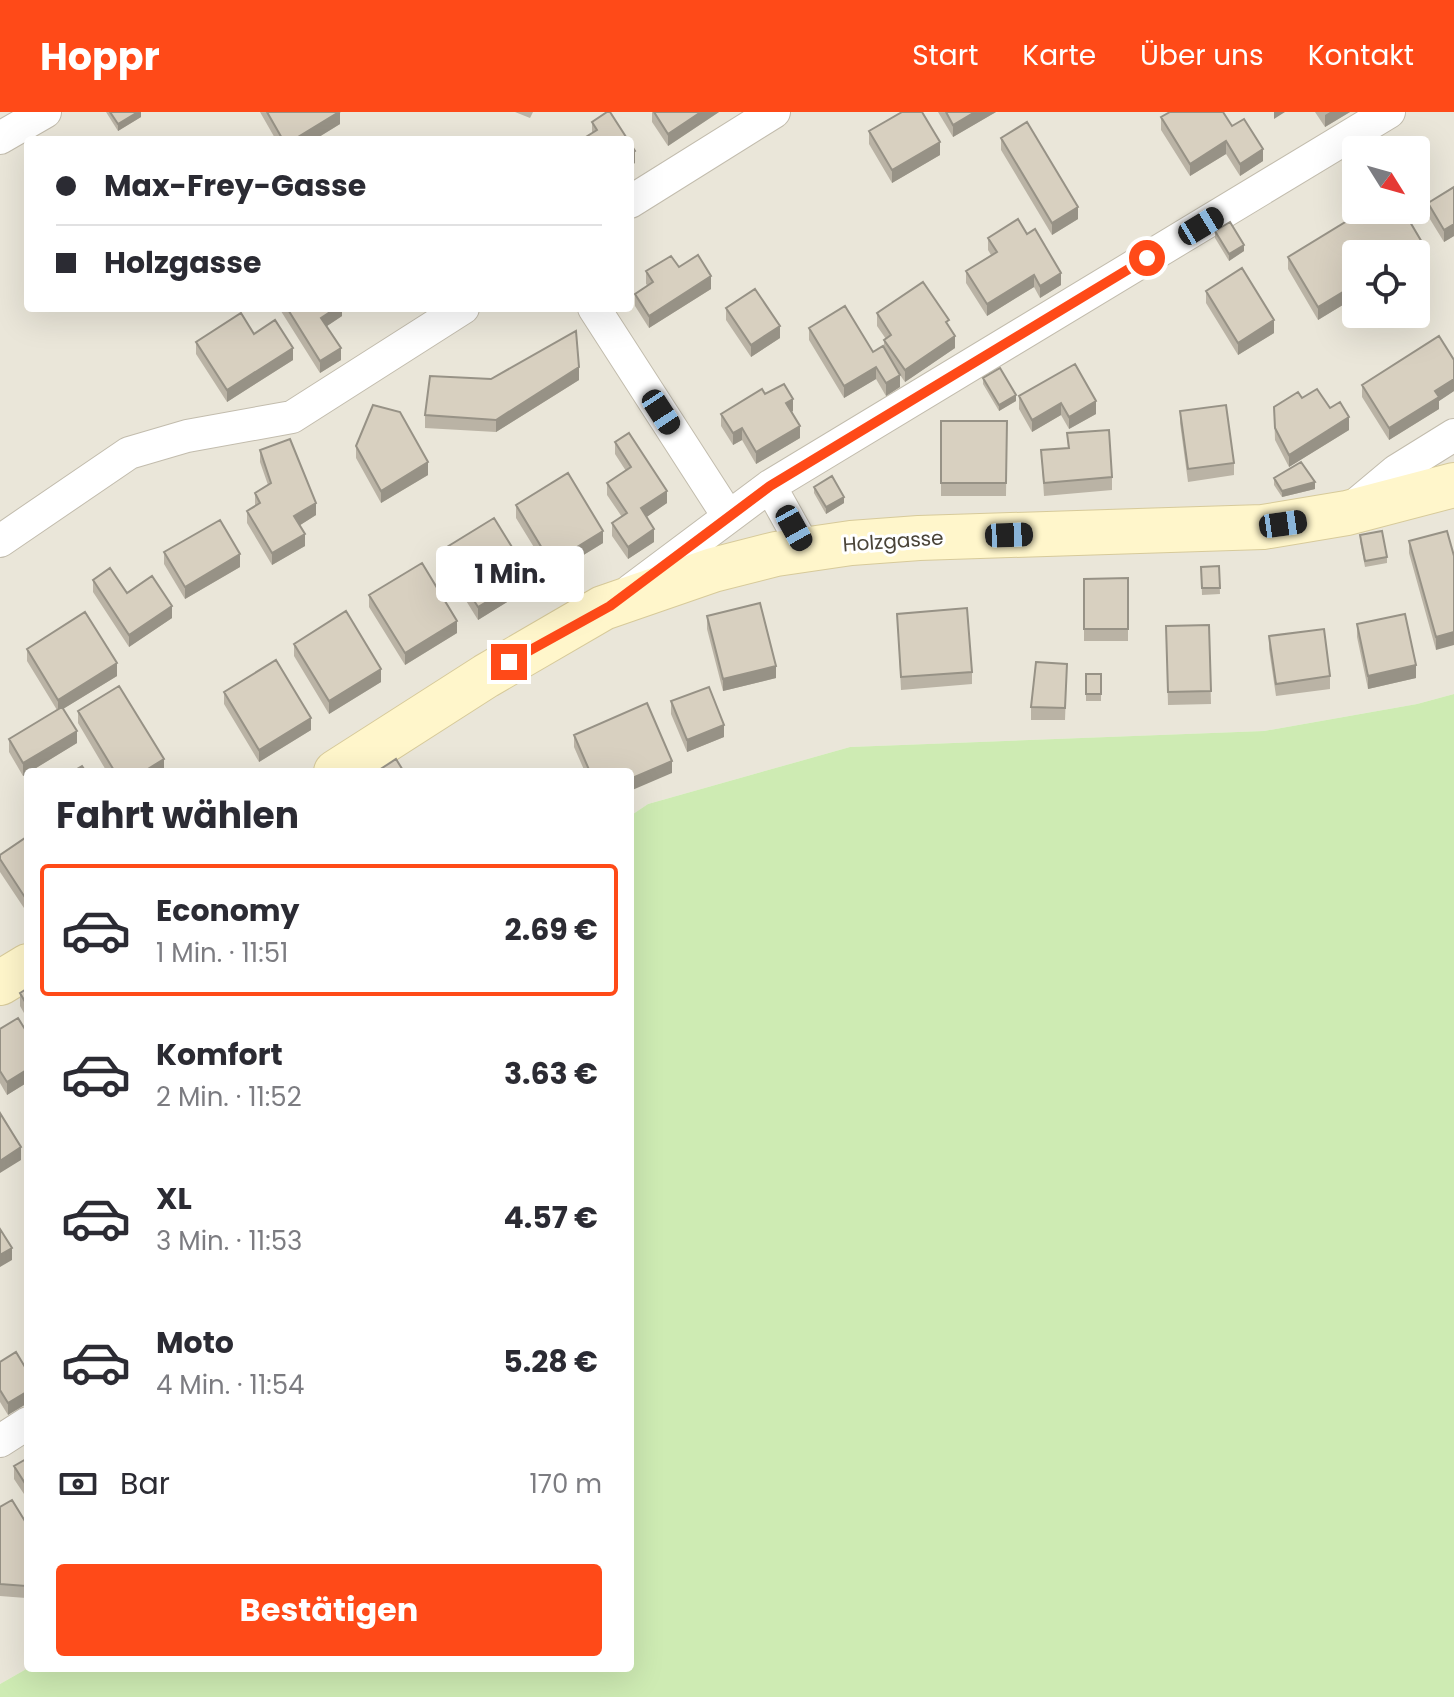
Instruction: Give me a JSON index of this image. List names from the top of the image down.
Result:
{
  "streets": {
    "street": ["Holzgasse"]
  },
  "north": "bottom right",
  "page": {
    "header": "Hoppr",
    "nav": [
      "Start",
      "Karte",
      "Über uns",
      "Kontakt"
    ],
    "banner": ["Max-Frey-Gasse", "Holzgasse"],
    "bubble": "1 Min.",
    "heading": "Fahrt wählen",
    "list": [
      {
        "name": "Economy",
        "note": "1 Min. · 11:51",
        "value": "2.69 €"
      },
      {
        "name": "Komfort",
        "note": "2 Min. · 11:52",
        "value": "3.63 €"
      },
      {
        "name": "XL",
        "note": "3 Min. · 11:53",
        "value": "4.57 €"
      },
      {
        "name": "Moto",
        "note": "4 Min. · 11:54",
        "value": "5.28 €"
      }
    ],
    "pay": ["Bar", "170 m"],
    "buttons": "Bestätigen"
  }
}
